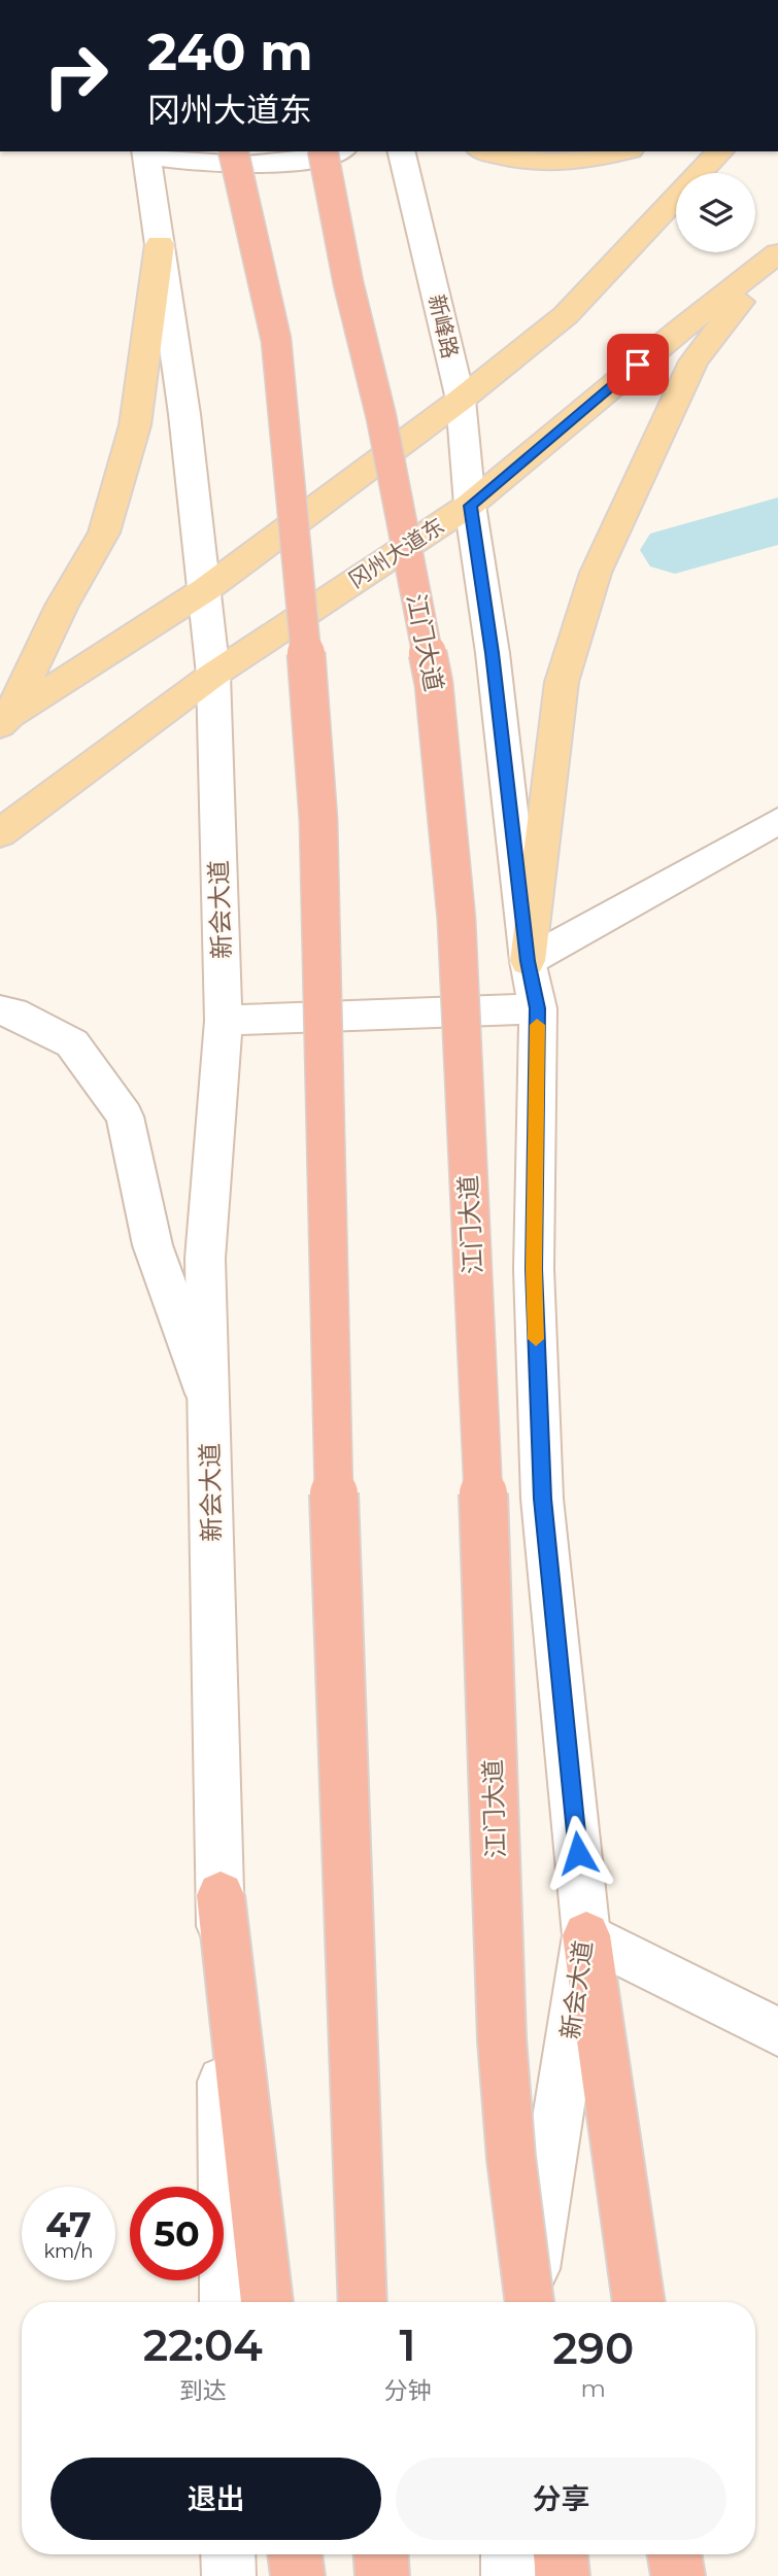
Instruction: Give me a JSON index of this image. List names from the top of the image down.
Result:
{
  "streets": {
    "highway": ["江门大道"],
    "main road": ["新峰路", "冈州大道东", "新会大道"]
  },
  "crossings": [
    ["新峰路", "冈州大道东"],
    ["新峰路", "新会大道"],
    ["冈州大道东", "新会大道"]
  ],
  "page": {
    "turn": ["240 m", "冈州大道东"],
    "speed": "47 km/h",
    "limit": "50",
    "eta": [
      "22:04",
      "到达",
      "1",
      "分钟",
      "290",
      "m"
    ],
    "buttons": ["退出", "分享"]
  }
}
